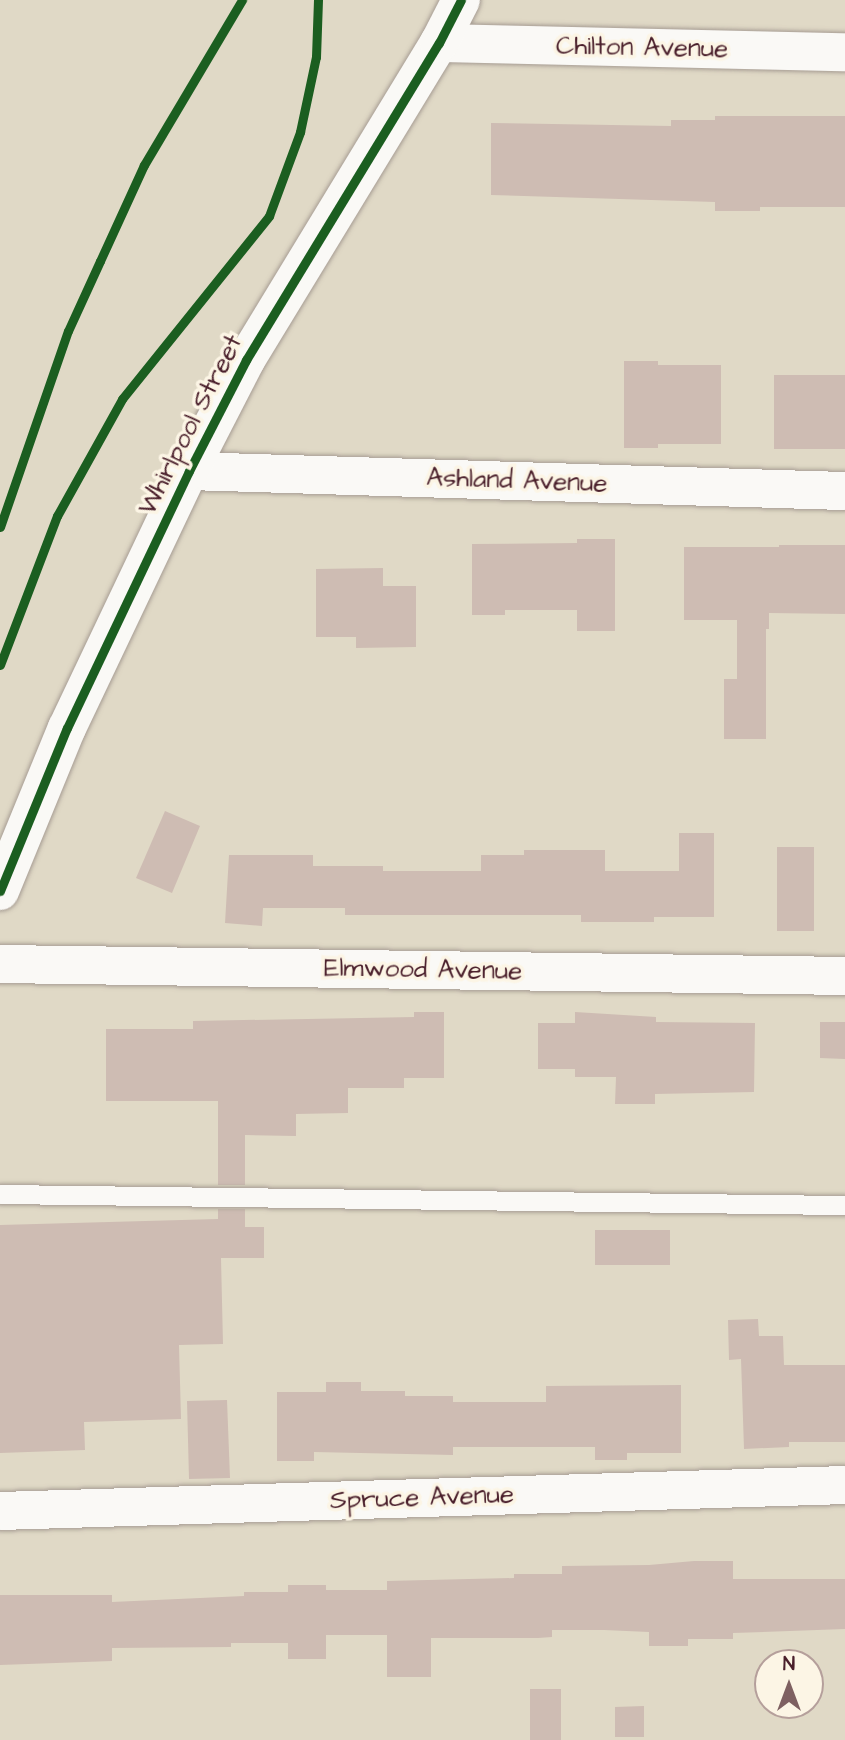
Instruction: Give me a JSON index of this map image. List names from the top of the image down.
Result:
{
  "streets": {
    "street": [
      "Chilton Avenue",
      "Whirlpool Street",
      "Ashland Avenue",
      "Elmwood Avenue",
      "Spruce Avenue"
    ]
  },
  "crossings": [
    ["Chilton Avenue", "Whirlpool Street"],
    ["Whirlpool Street", "Ashland Avenue"]
  ],
  "north": "top"
}
